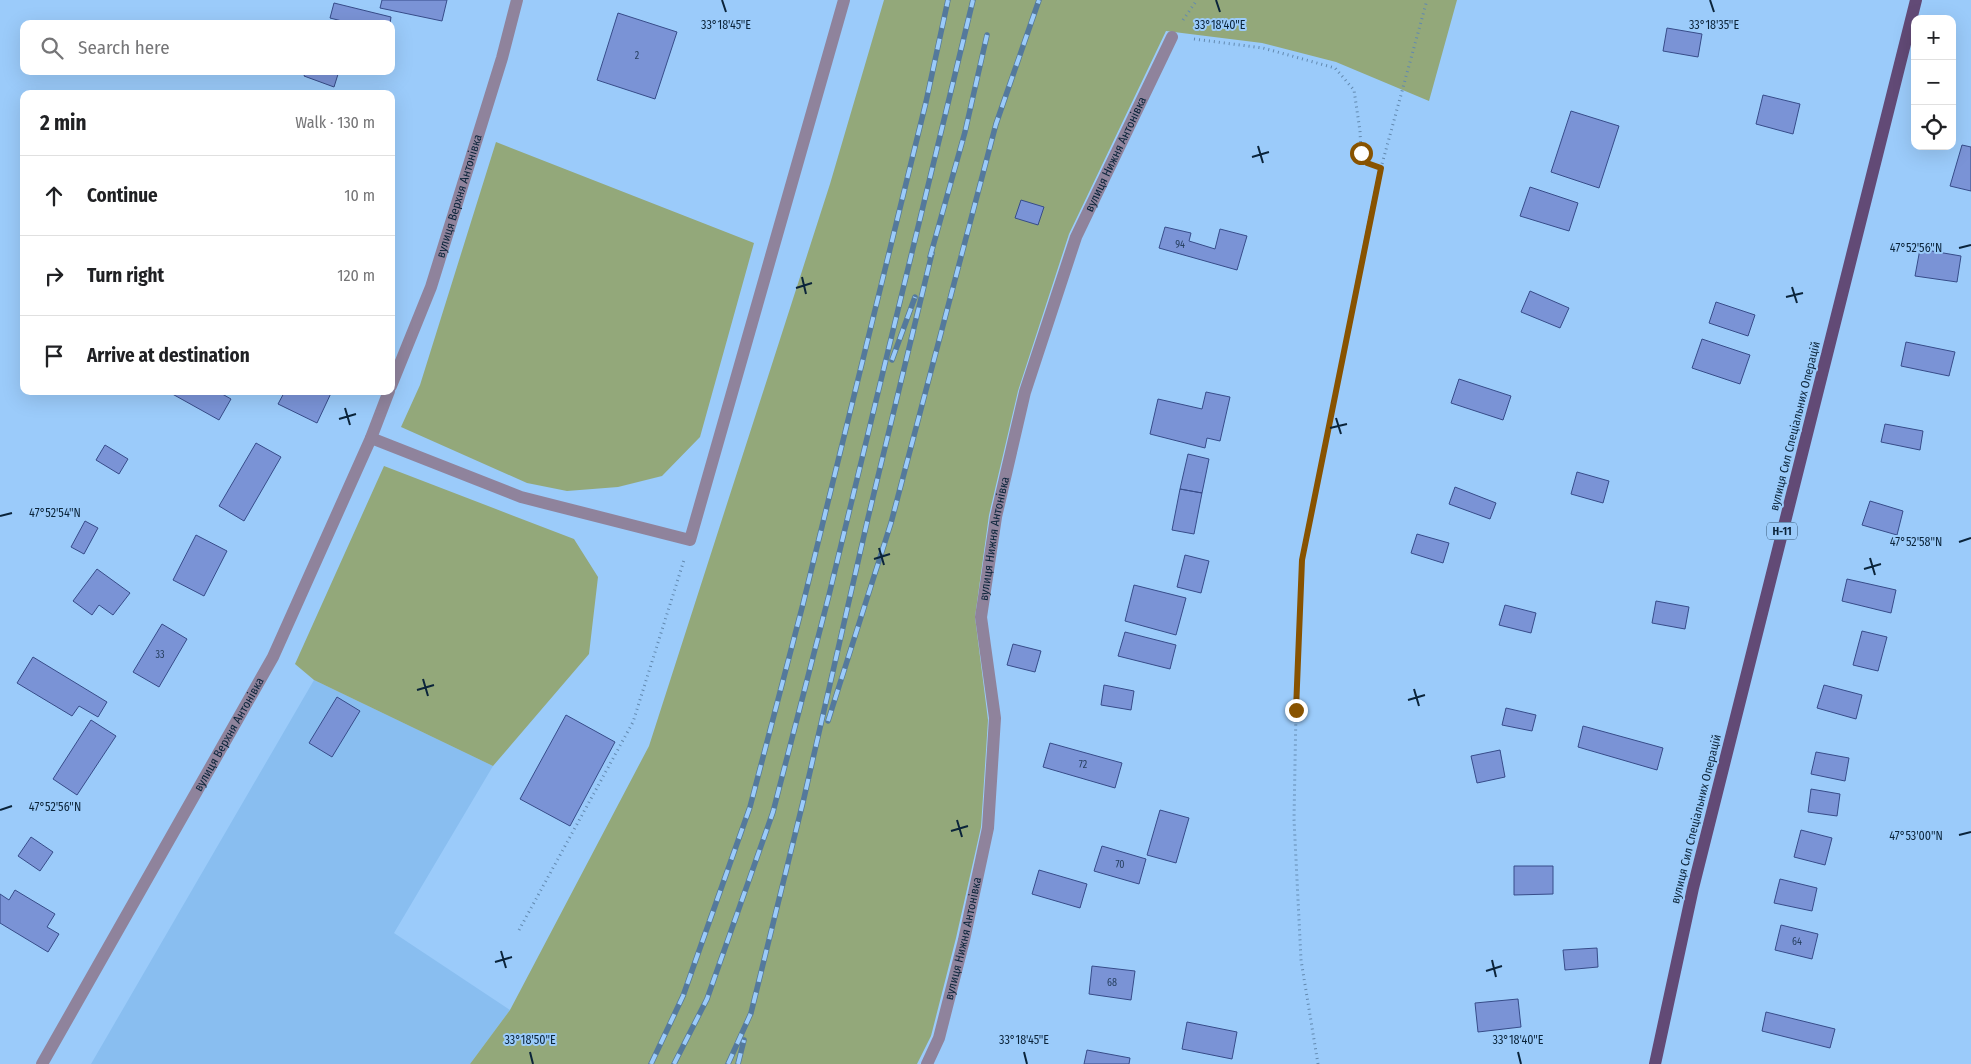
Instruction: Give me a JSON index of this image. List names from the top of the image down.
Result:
{
  "streets": {
    "main road": ["вулиця Сил Спеціальних Операцій", "Н-11"],
    "street": ["вулиця Нижня Антонівка", "вулиця Верхня Антонівка"]
  },
  "house_numbers": [
    "2",
    "94",
    "33",
    "72",
    "70",
    "64",
    "68"
  ],
  "page": {
    "map_buttons": ["+", "−"],
    "search": "Search here",
    "heading": ["2 min", "Walk · 130 m"],
    "list": [
      ["Continue", "10 m"],
      ["Turn right", "120 m"],
      "Arrive at destination"
    ]
  },
  "coordinates": [
    "33°18'45\"E",
    "33°18'40\"E",
    "33°18'35\"E",
    "47°52'56\"N",
    "47°52'54\"N",
    "47°52'58\"N",
    "47°53'00\"N",
    "33°18'50\"E"
  ]
}
